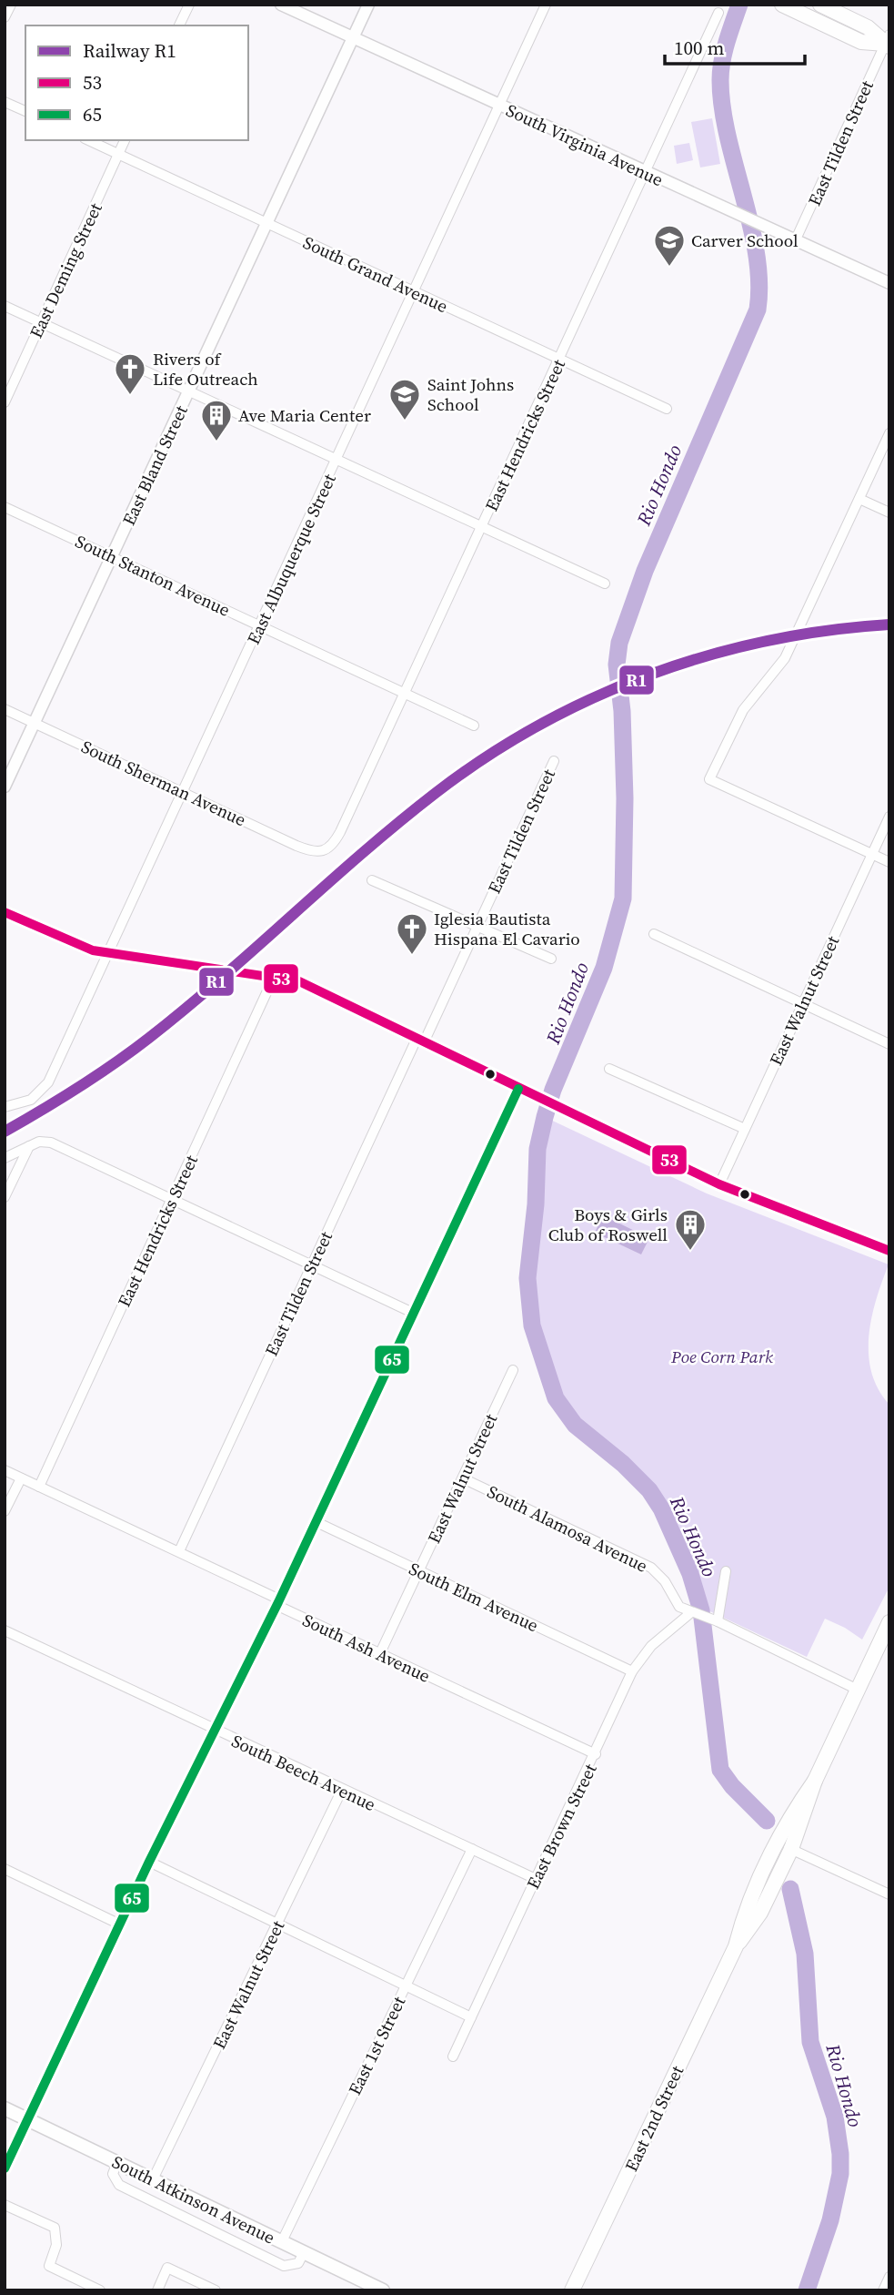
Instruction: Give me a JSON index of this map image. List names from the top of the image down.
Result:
{
  "streets": {
    "main road": ["East 2nd Street", "South Atkinson Avenue"],
    "street": [
      "East Tilden Street",
      "South Virginia Avenue",
      "East Deming Street",
      "South Grand Avenue",
      "East Hendricks Street",
      "East Bland Street",
      "East Albuquerque Street",
      "South Stanton Avenue",
      "South Sherman Avenue",
      "East Walnut Street",
      "South Alamosa Avenue",
      "South Elm Avenue",
      "South Ash Avenue",
      "South Beech Avenue",
      "East Brown Street",
      "East 1st Street"
    ]
  },
  "crossings": [
    ["East Tilden Street", "South Virginia Avenue"],
    ["East Tilden Street", "South Ash Avenue"],
    ["South Virginia Avenue", "East Hendricks Street"],
    ["South Virginia Avenue", "East Bland Street"],
    ["South Virginia Avenue", "East Albuquerque Street"],
    ["East Deming Street", "South Grand Avenue"],
    ["South Grand Avenue", "East Hendricks Street"],
    ["South Grand Avenue", "East Bland Street"],
    ["South Grand Avenue", "East Albuquerque Street"],
    ["East Hendricks Street", "South Stanton Avenue"],
    ["East Hendricks Street", "South Sherman Avenue"],
    ["East Hendricks Street", "South Ash Avenue"],
    ["East Bland Street", "South Stanton Avenue"],
    ["East Bland Street", "South Sherman Avenue"],
    ["East Albuquerque Street", "South Stanton Avenue"],
    ["East Albuquerque Street", "South Sherman Avenue"],
    ["East Walnut Street", "South Alamosa Avenue"],
    ["East Walnut Street", "South Elm Avenue"],
    ["East Walnut Street", "South Ash Avenue"],
    ["East Walnut Street", "South Beech Avenue"],
    ["East Walnut Street", "South Atkinson Avenue"],
    ["South Alamosa Avenue", "East Brown Street"],
    ["South Elm Avenue", "East Brown Street"],
    ["South Ash Avenue", "East Brown Street"],
    ["South Beech Avenue", "East Brown Street"],
    ["South Beech Avenue", "East 1st Street"],
    ["East 1st Street", "South Atkinson Avenue"]
  ],
  "water": ["Rio Hondo"],
  "parks": ["Poe Corn Park"],
  "places": {
    "school or university": ["Carver School", "Saint Johns School"],
    "church": ["Rivers of Life Outreach", "Iglesia Bautista Hispana El Cavario"],
    "building": ["Ave Maria Center", "Boys & Girls Club of Roswell"]
  },
  "lines": ["rail line R1", "transit line 53", "transit line 65"],
  "legend": ["Railway R1", "53", "65"],
  "scale_bar": "100 m"
}
